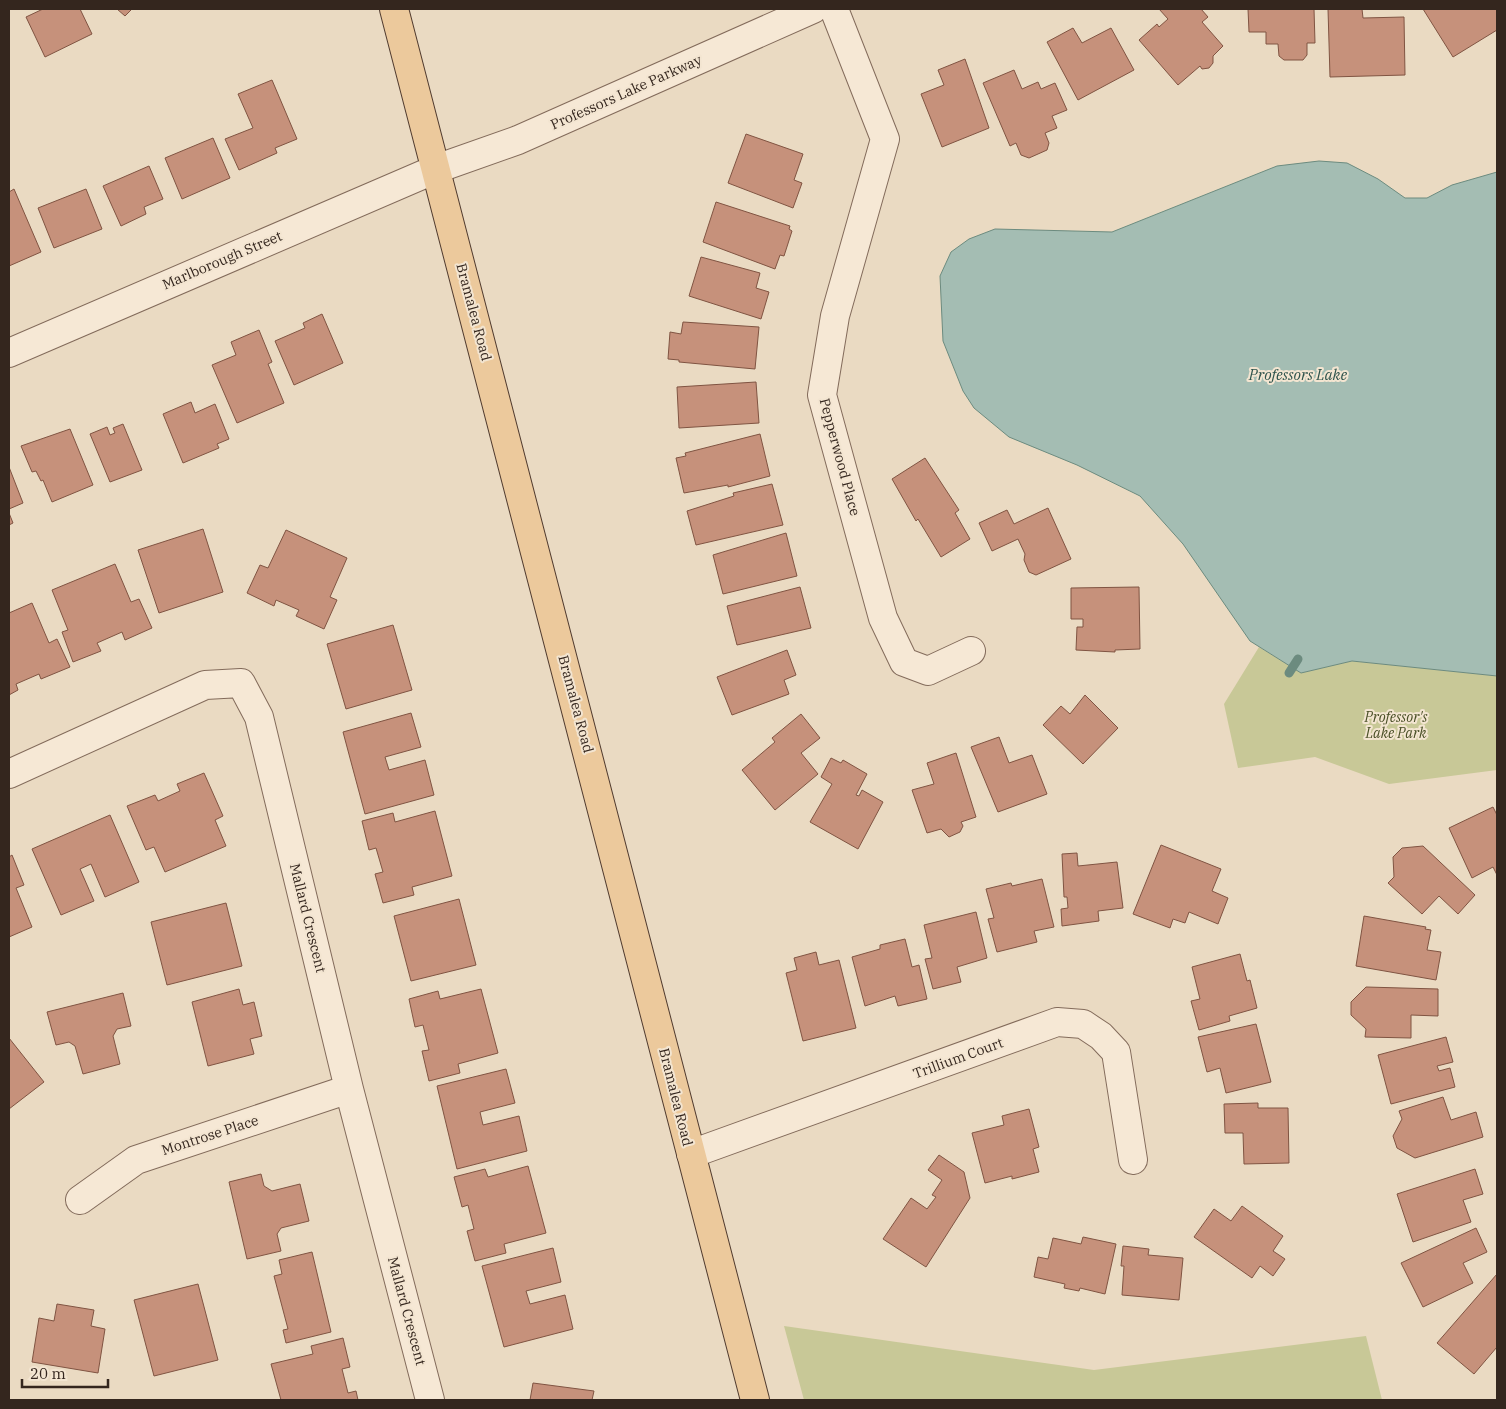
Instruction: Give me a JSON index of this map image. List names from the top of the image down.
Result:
{
  "streets": {
    "main road": ["Bramalea Road"],
    "street": [
      "Professors Lake Parkway",
      "Marlborough Street",
      "Pepperwood Place",
      "Mallard Crescent",
      "Trillium Court",
      "Montrose Place"
    ]
  },
  "crossings": [
    ["Professors Lake Parkway", "Marlborough Street"],
    ["Professors Lake Parkway", "Bramalea Road"],
    ["Marlborough Street", "Bramalea Road"],
    ["Bramalea Road", "Trillium Court"],
    ["Mallard Crescent", "Montrose Place"]
  ],
  "water": ["Professors Lake"],
  "parks": ["Professor's Lake Park"],
  "scale_bar": "20 m"
}
